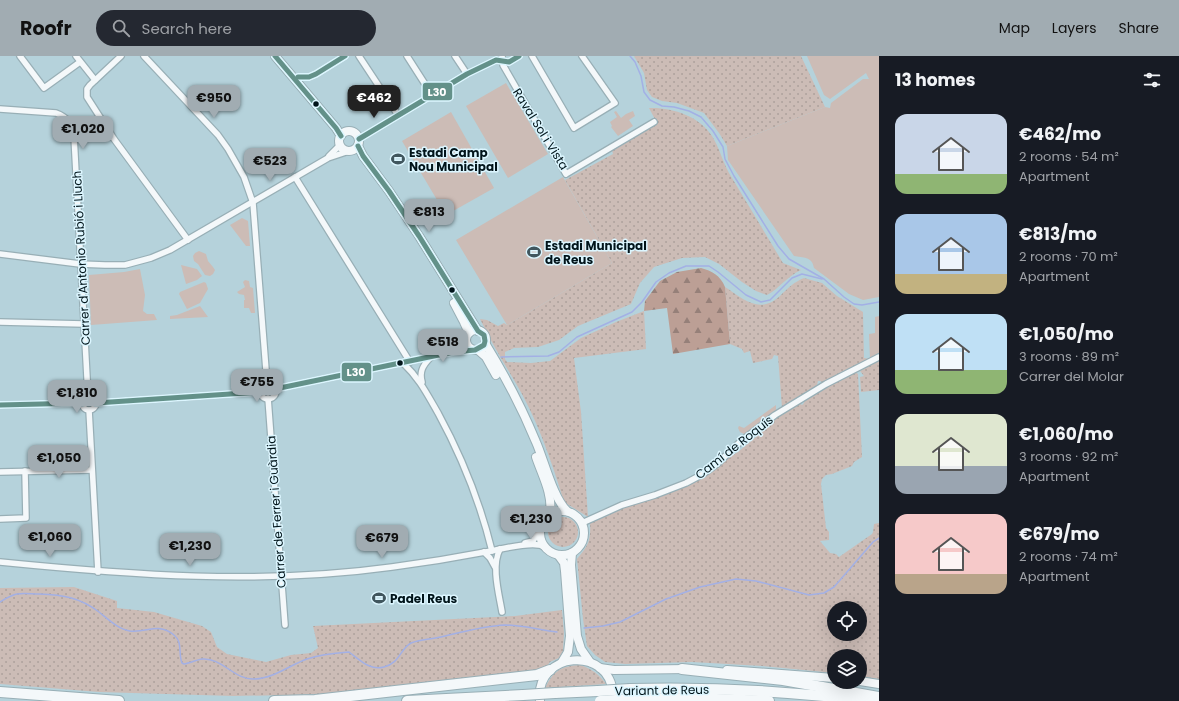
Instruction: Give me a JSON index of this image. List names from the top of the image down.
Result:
{
  "streets": {
    "highway": ["Variant de Reus"],
    "street": [
      "Raval Sol i Vista",
      "Carrer d'Antonio Rubió i Lluch",
      "Camí de Roquís",
      "Carrer de Ferrer i Guàrdia"
    ]
  },
  "places": {
    "sports": ["Estadi Camp Nou Municipal", "Estadi Municipal de Reus", "Padel Reus"]
  },
  "lines": ["transit line L30"],
  "page": {
    "header": "Roofr",
    "search": "Search here",
    "nav": ["Map", "Layers", "Share"],
    "heading": "13 homes",
    "price": [
      "€950",
      "€462",
      "€1,020",
      "€523",
      "€813",
      "€518",
      "€755",
      "€1,810",
      "€1,050",
      "€1,230",
      "€1,060",
      "€679",
      "€1,230"
    ],
    "list": [
      {
        "name": "€462/mo",
        "note": "2 rooms · 54 m² · Apartment"
      },
      {
        "name": "€813/mo",
        "note": "2 rooms · 70 m² · Apartment"
      },
      {
        "name": "€1,050/mo",
        "note": "3 rooms · 89 m² · Carrer del Molar"
      },
      {
        "name": "€1,060/mo",
        "note": "3 rooms · 92 m² · Apartment"
      },
      {
        "name": "€679/mo",
        "note": "2 rooms · 74 m² · Apartment"
      }
    ]
  }
}
